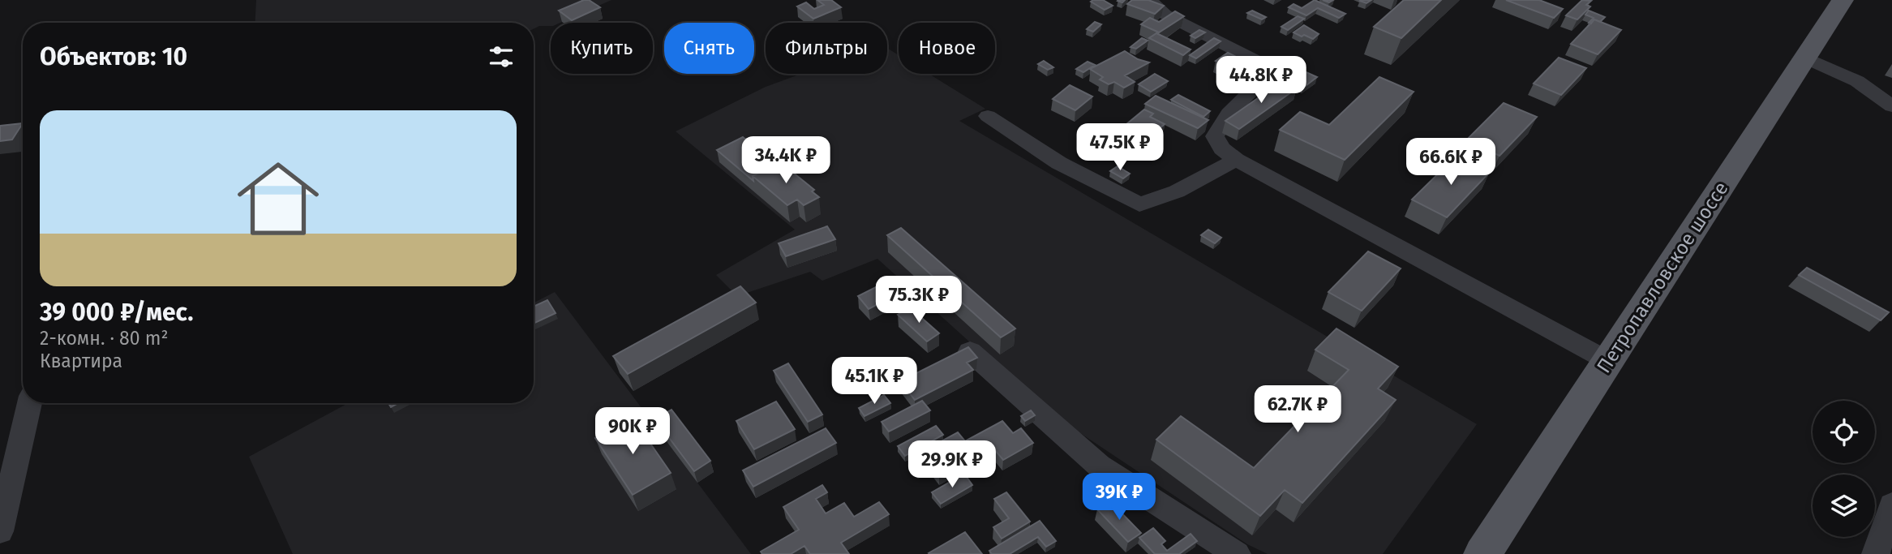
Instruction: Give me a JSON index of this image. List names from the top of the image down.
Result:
{
  "streets": {
    "main road": ["Петропавловское шоссе"]
  },
  "page": {
    "chip": [
      "Купить",
      "Снять",
      "Фильтры",
      "Новое"
    ],
    "heading": "Объектов: 10",
    "price": [
      "44.8K ₽",
      "47.5K ₽",
      "34.4K ₽",
      "66.6K ₽",
      "75.3K ₽",
      "45.1K ₽",
      "62.7K ₽",
      "90K ₽",
      "29.9K ₽",
      "39K ₽"
    ],
    "list": [
      {
        "name": "39 000 ₽/мес.",
        "note": "2-комн. · 80 m² · Квартира"
      }
    ]
  }
}
